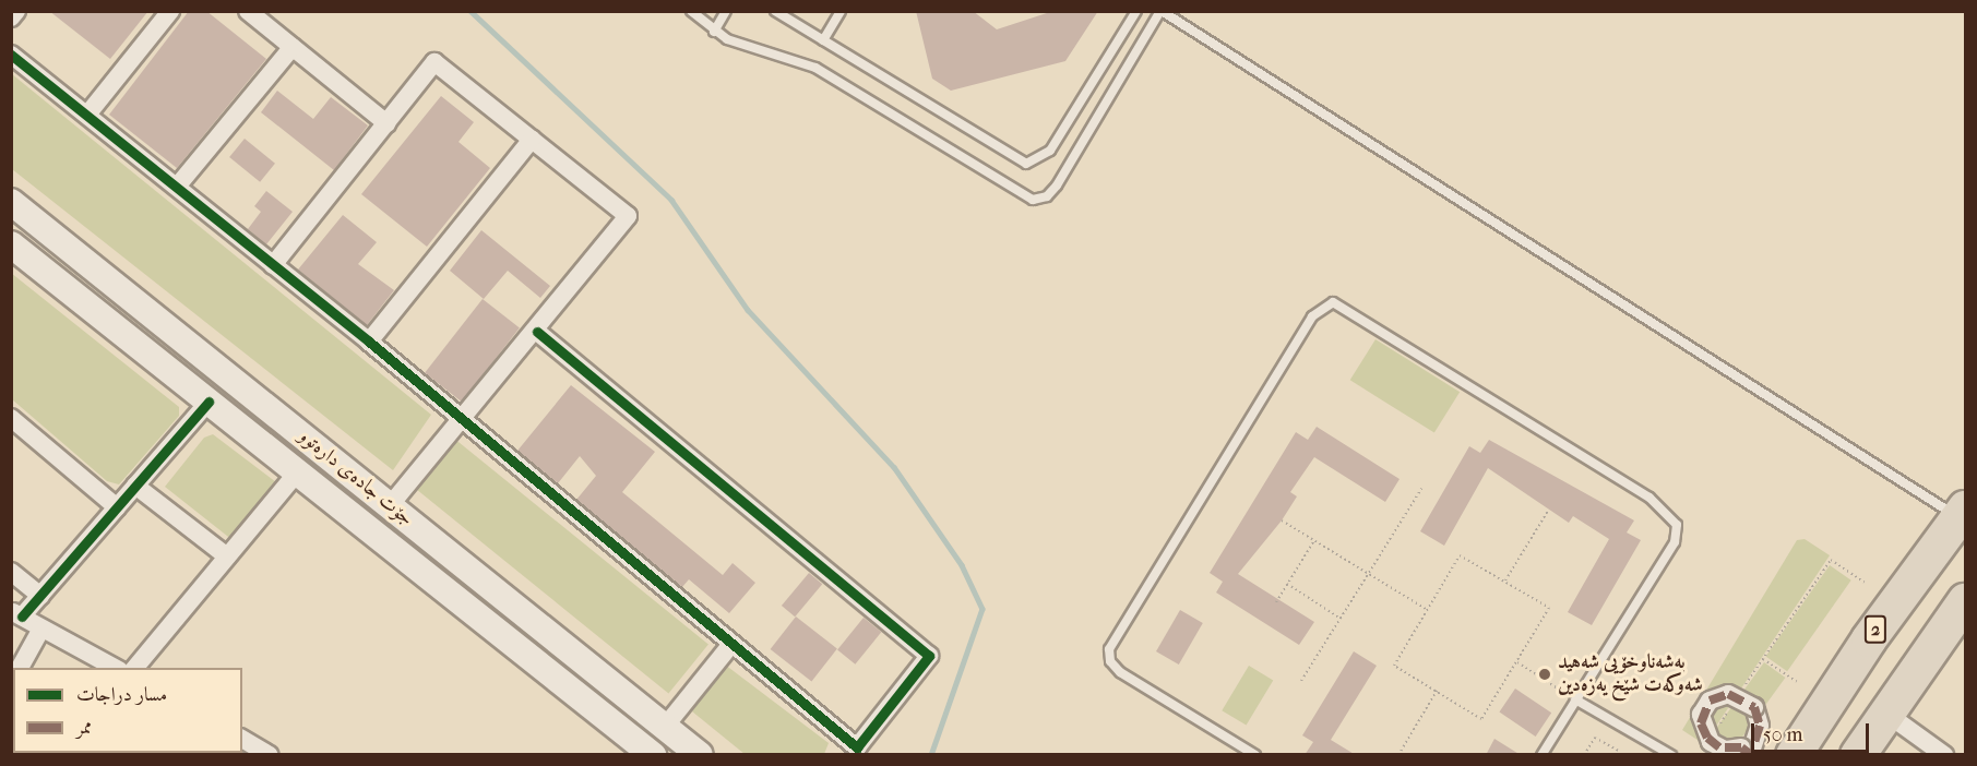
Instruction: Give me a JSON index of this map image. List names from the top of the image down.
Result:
{
  "streets": {
    "highway": ["2"],
    "main road": ["جۆت جادەی دارەتوو"]
  },
  "places": ["بەشەناوخۆیی شەهید شەوکەت شێخ یەزەدین"],
  "legend": ["مسار دراجات", "ممر"],
  "scale_bar": "50 m"
}
